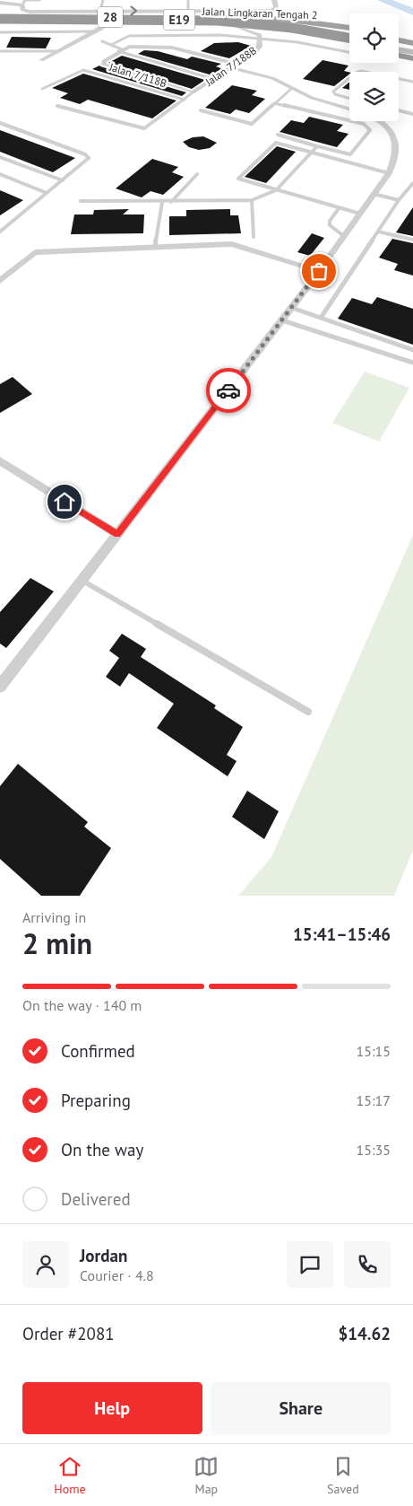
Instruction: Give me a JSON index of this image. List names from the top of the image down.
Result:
{
  "streets": {
    "highway": ["Jalan Lingkaran Tengah 2", "28", "E19"],
    "street": ["Jalan 7/188B", "Jalan 7/118B"]
  },
  "crossings": [
    ["Jalan Lingkaran Tengah 2", "E19"],
    ["Jalan 7/188B", "Jalan 7/118B"]
  ],
  "page": {
    "heading": ["2 min", "Arriving in", "15:41–15:46"],
    "panel": [
      "Jordan",
      "Courier · 4.8",
      "Order #2081",
      "$14.62"
    ],
    "bar": "On the way · 140 m",
    "list": [
      ["Confirmed", "15:15"],
      ["Preparing", "15:17"],
      ["On the way", "15:35"],
      "Delivered"
    ],
    "buttons": ["Help", "Share"],
    "tabs": ["Home", "Map", "Saved"]
  }
}
